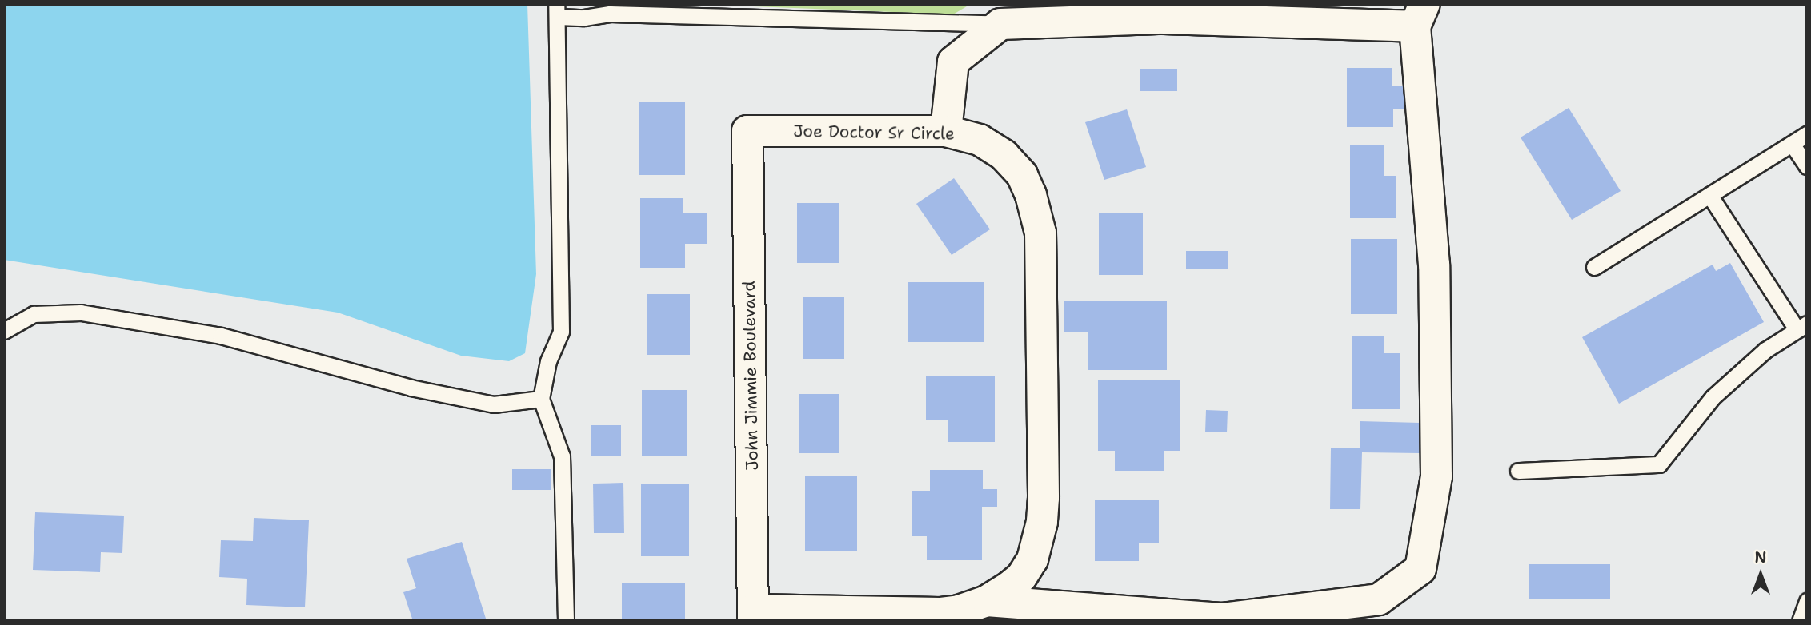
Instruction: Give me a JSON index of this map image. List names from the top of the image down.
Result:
{
  "streets": {
    "street": ["Joe Doctor Sr Circle", "John Jimmie Boulevard"]
  },
  "crossings": [
    ["Joe Doctor Sr Circle", "John Jimmie Boulevard"]
  ],
  "north": "top"
}
